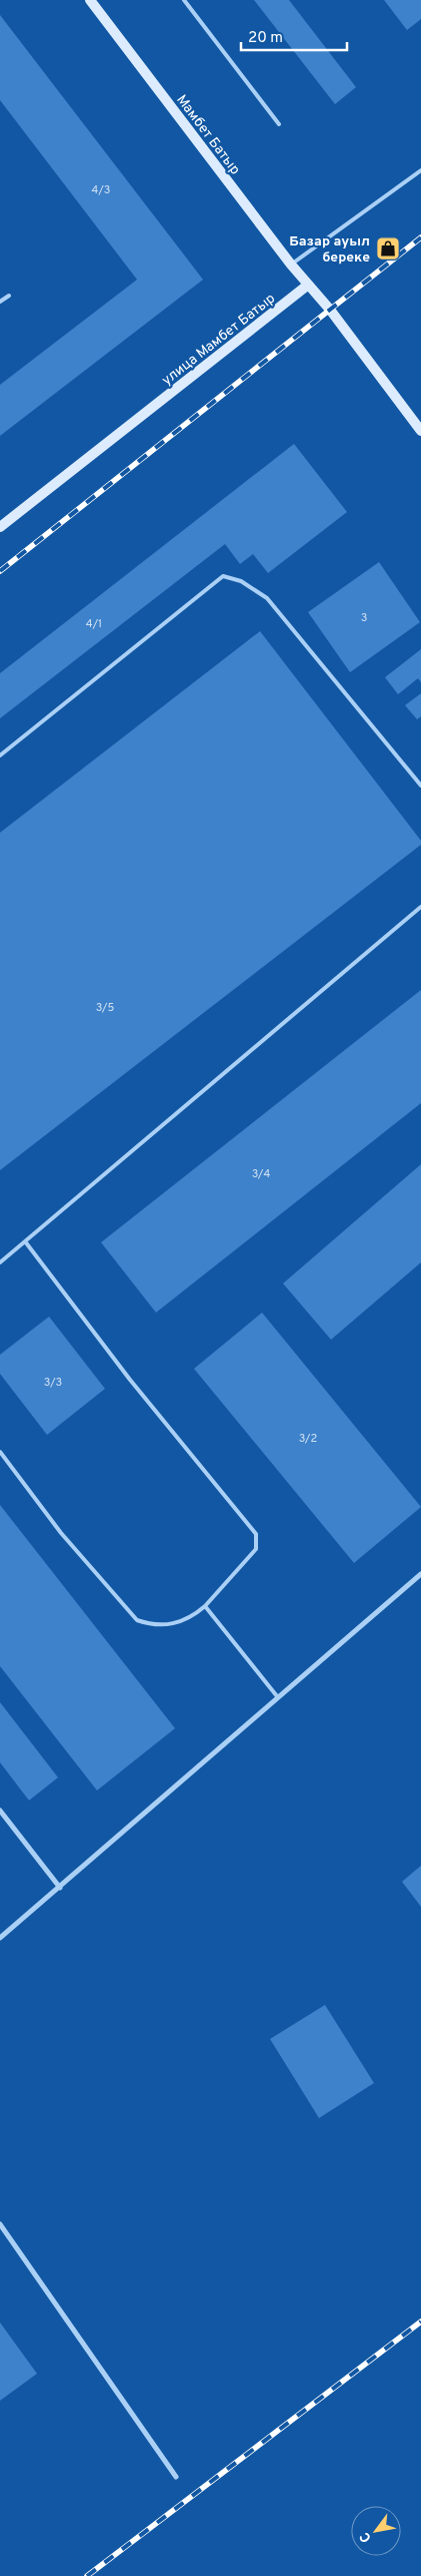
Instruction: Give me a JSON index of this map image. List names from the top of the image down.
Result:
{
  "streets": {
    "main road": ["Мамбет Батыр", "улица Мамбет Батыр"]
  },
  "crossings": [
    ["Мамбет Батыр", "улица Мамбет Батыр"]
  ],
  "places": {
    "shop": ["Базар ауыл береке"]
  },
  "house_numbers": [
    "4/3",
    "3",
    "4/1",
    "3/5",
    "3/4",
    "3/3",
    "3/2"
  ],
  "scale_bar": "20 m",
  "north": "bottom left"
}
